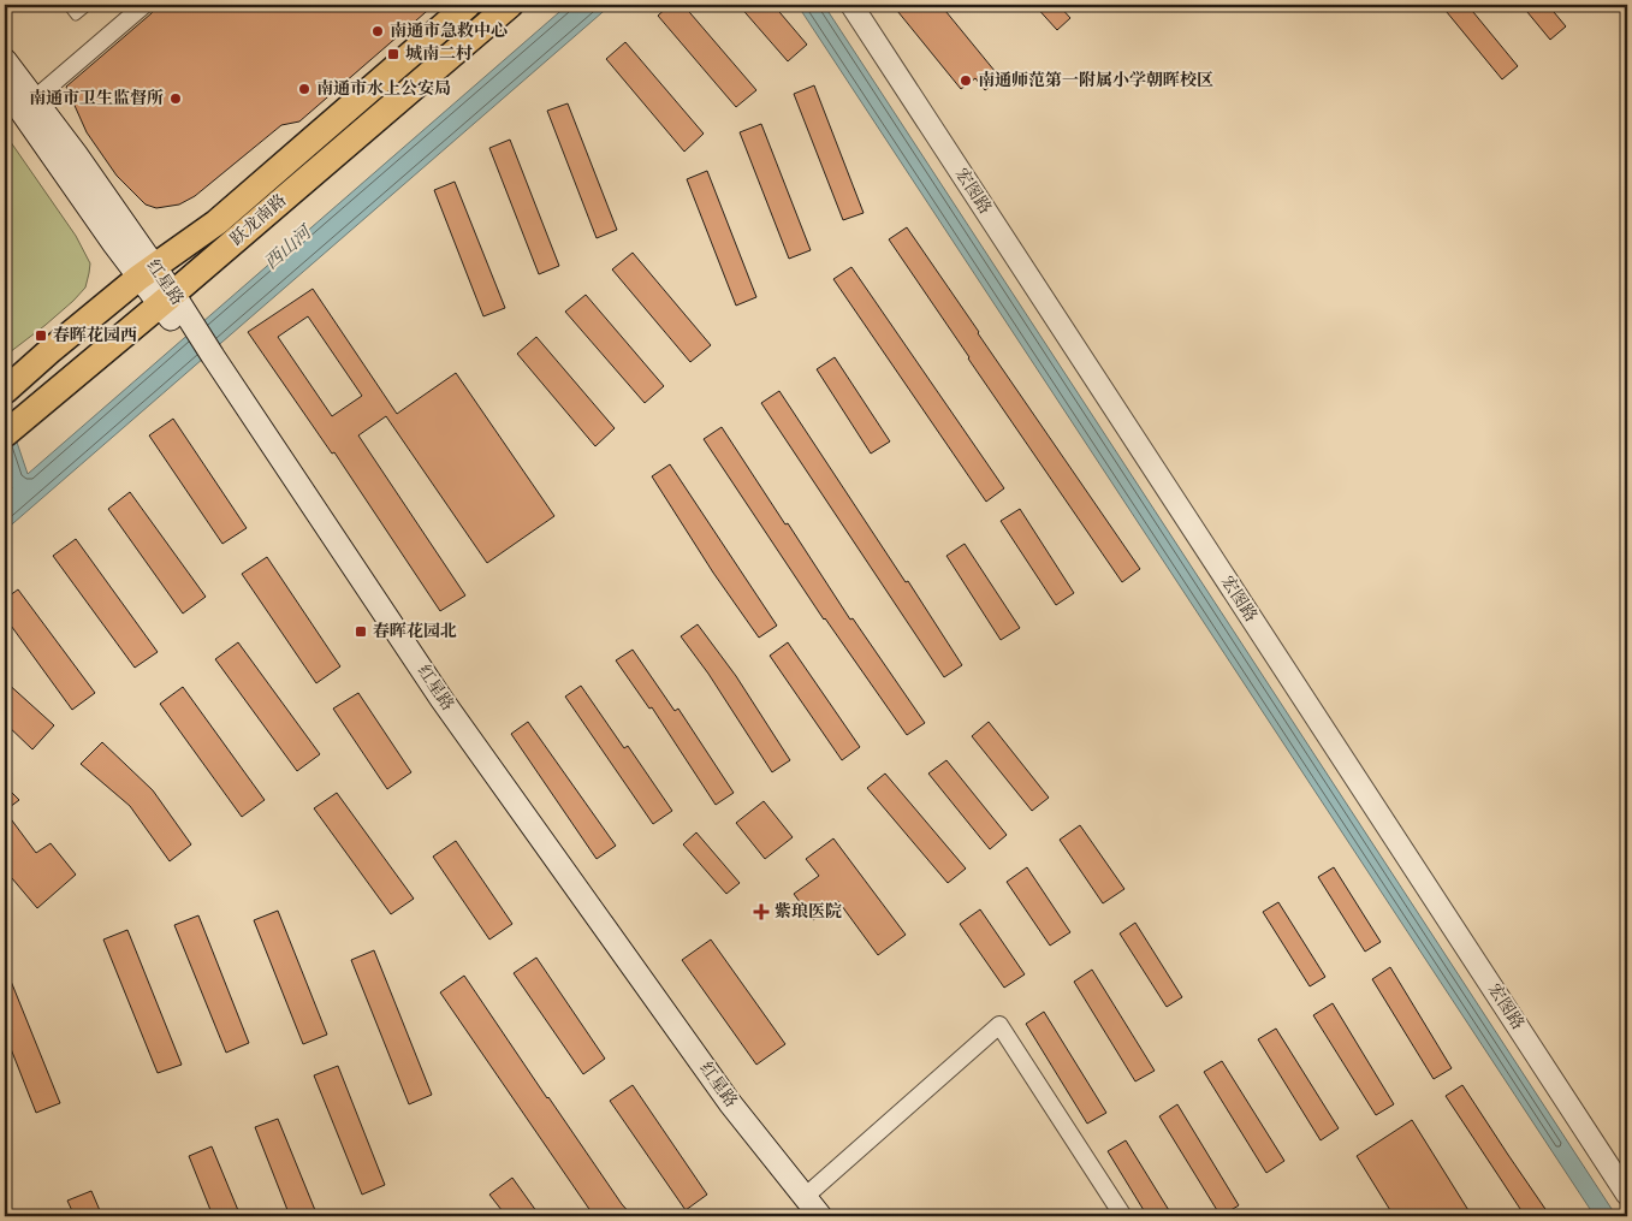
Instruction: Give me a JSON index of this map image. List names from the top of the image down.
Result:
{
  "streets": {
    "main road": ["跃龙南路", "红星路"],
    "street": ["宏图路"]
  },
  "crossings": [
    ["跃龙南路", "红星路"]
  ],
  "water": ["西山河"],
  "places": {
    "other": [
      "南通市急救中心",
      "南通师范第一附属小学朝晖校区",
      "南通市水上公安局",
      "南通市卫生监督所"
    ],
    "transit": ["城南二村", "春晖花园西", "春晖花园北"],
    "health": ["紫琅医院"]
  }
}
